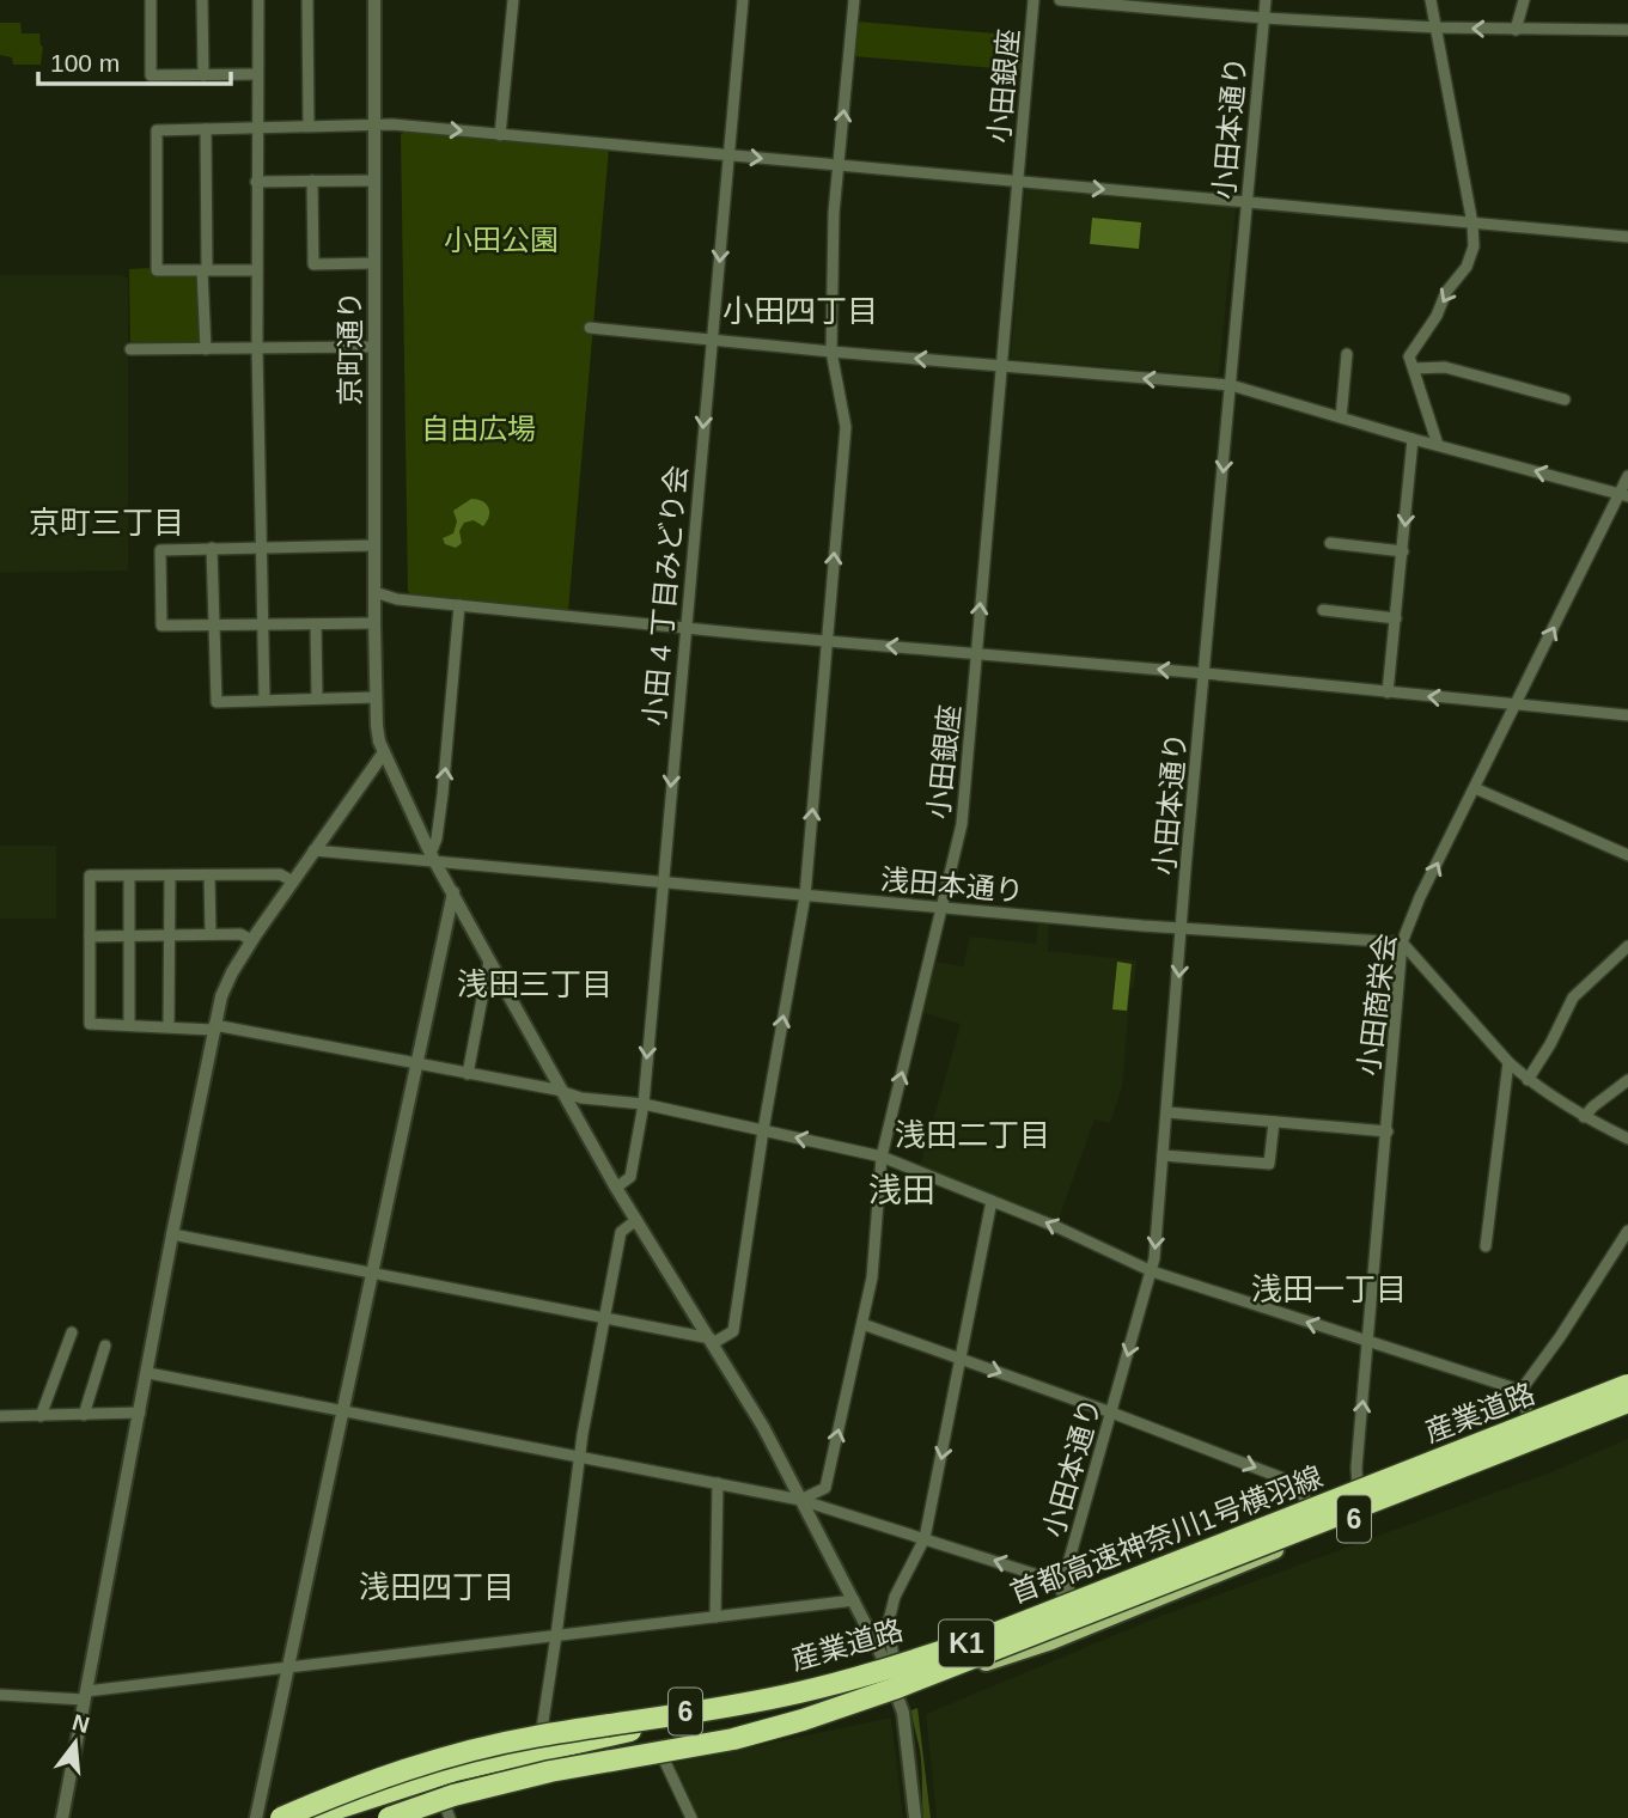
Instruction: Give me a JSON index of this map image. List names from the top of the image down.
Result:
{
  "streets": {
    "highway": ["首都高速神奈川1号横羽線", "K1"],
    "main road": ["産業道路", "6"],
    "street": [
      "小田銀座",
      "小田本通り",
      "京町通り",
      "小田 4 丁目みどり会",
      "浅田本通り",
      "小田商栄会"
    ]
  },
  "crossings": [
    ["小田銀座", "京町通り"],
    ["小田銀座", "浅田本通り"],
    ["小田本通り", "浅田本通り"],
    ["小田本通り", "産業道路"],
    ["京町通り", "小田 4 丁目みどり会"],
    ["京町通り", "浅田本通り"],
    ["京町通り", "産業道路"],
    ["小田 4 丁目みどり会", "浅田本通り"],
    ["浅田本通り", "小田商栄会"],
    ["小田商栄会", "産業道路"],
    ["産業道路", "首都高速神奈川1号横羽線"]
  ],
  "one_way": [
    "小田銀座",
    "小田本通り",
    "小田 4 丁目みどり会",
    "小田商栄会"
  ],
  "districts": [
    "小田四丁目",
    "京町三丁目",
    "浅田三丁目",
    "浅田二丁目",
    "浅田",
    "浅田一丁目",
    "浅田四丁目"
  ],
  "parks": ["小田公園", "自由広場"],
  "scale_bar": "100 m",
  "north": "top"
}
